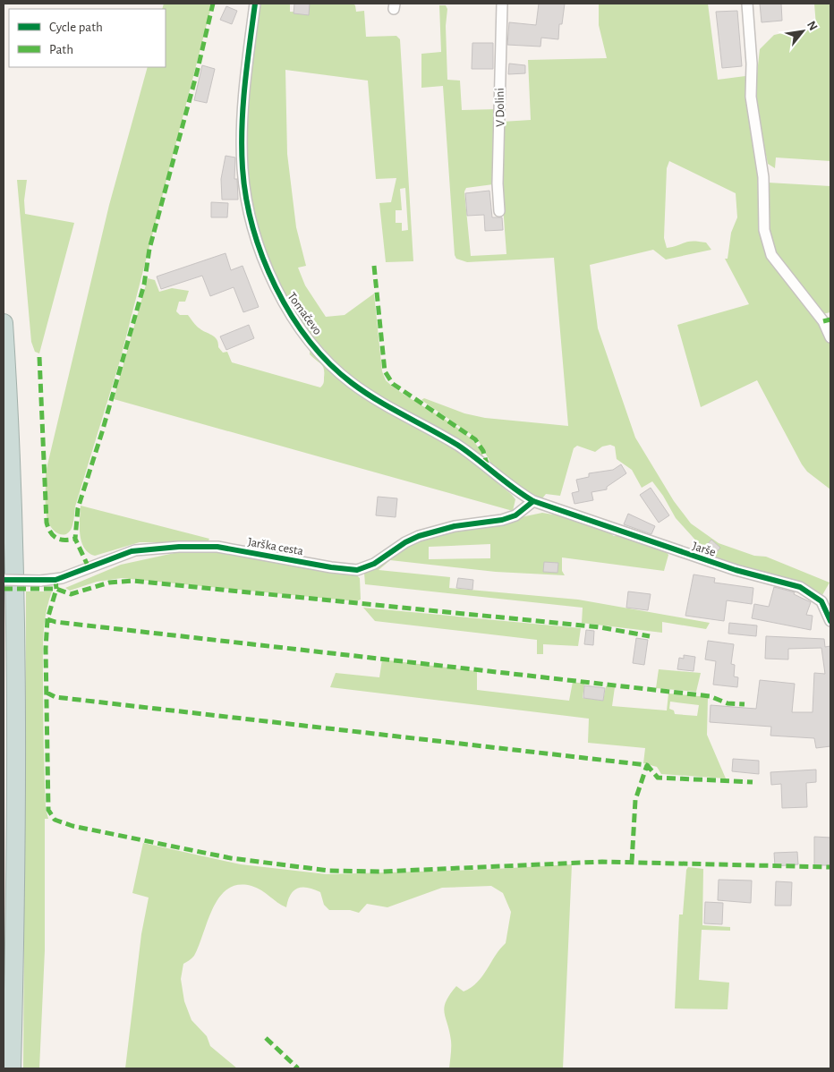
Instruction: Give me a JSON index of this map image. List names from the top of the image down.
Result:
{
  "streets": {
    "street": [
      "V Dolini",
      "Tomačevo",
      "Jarška cesta",
      "Jarše"
    ]
  },
  "crossings": [
    ["Tomačevo", "Jarška cesta"],
    ["Tomačevo", "Jarše"]
  ],
  "legend": ["Cycle path", "Path"],
  "north": "top right"
}
